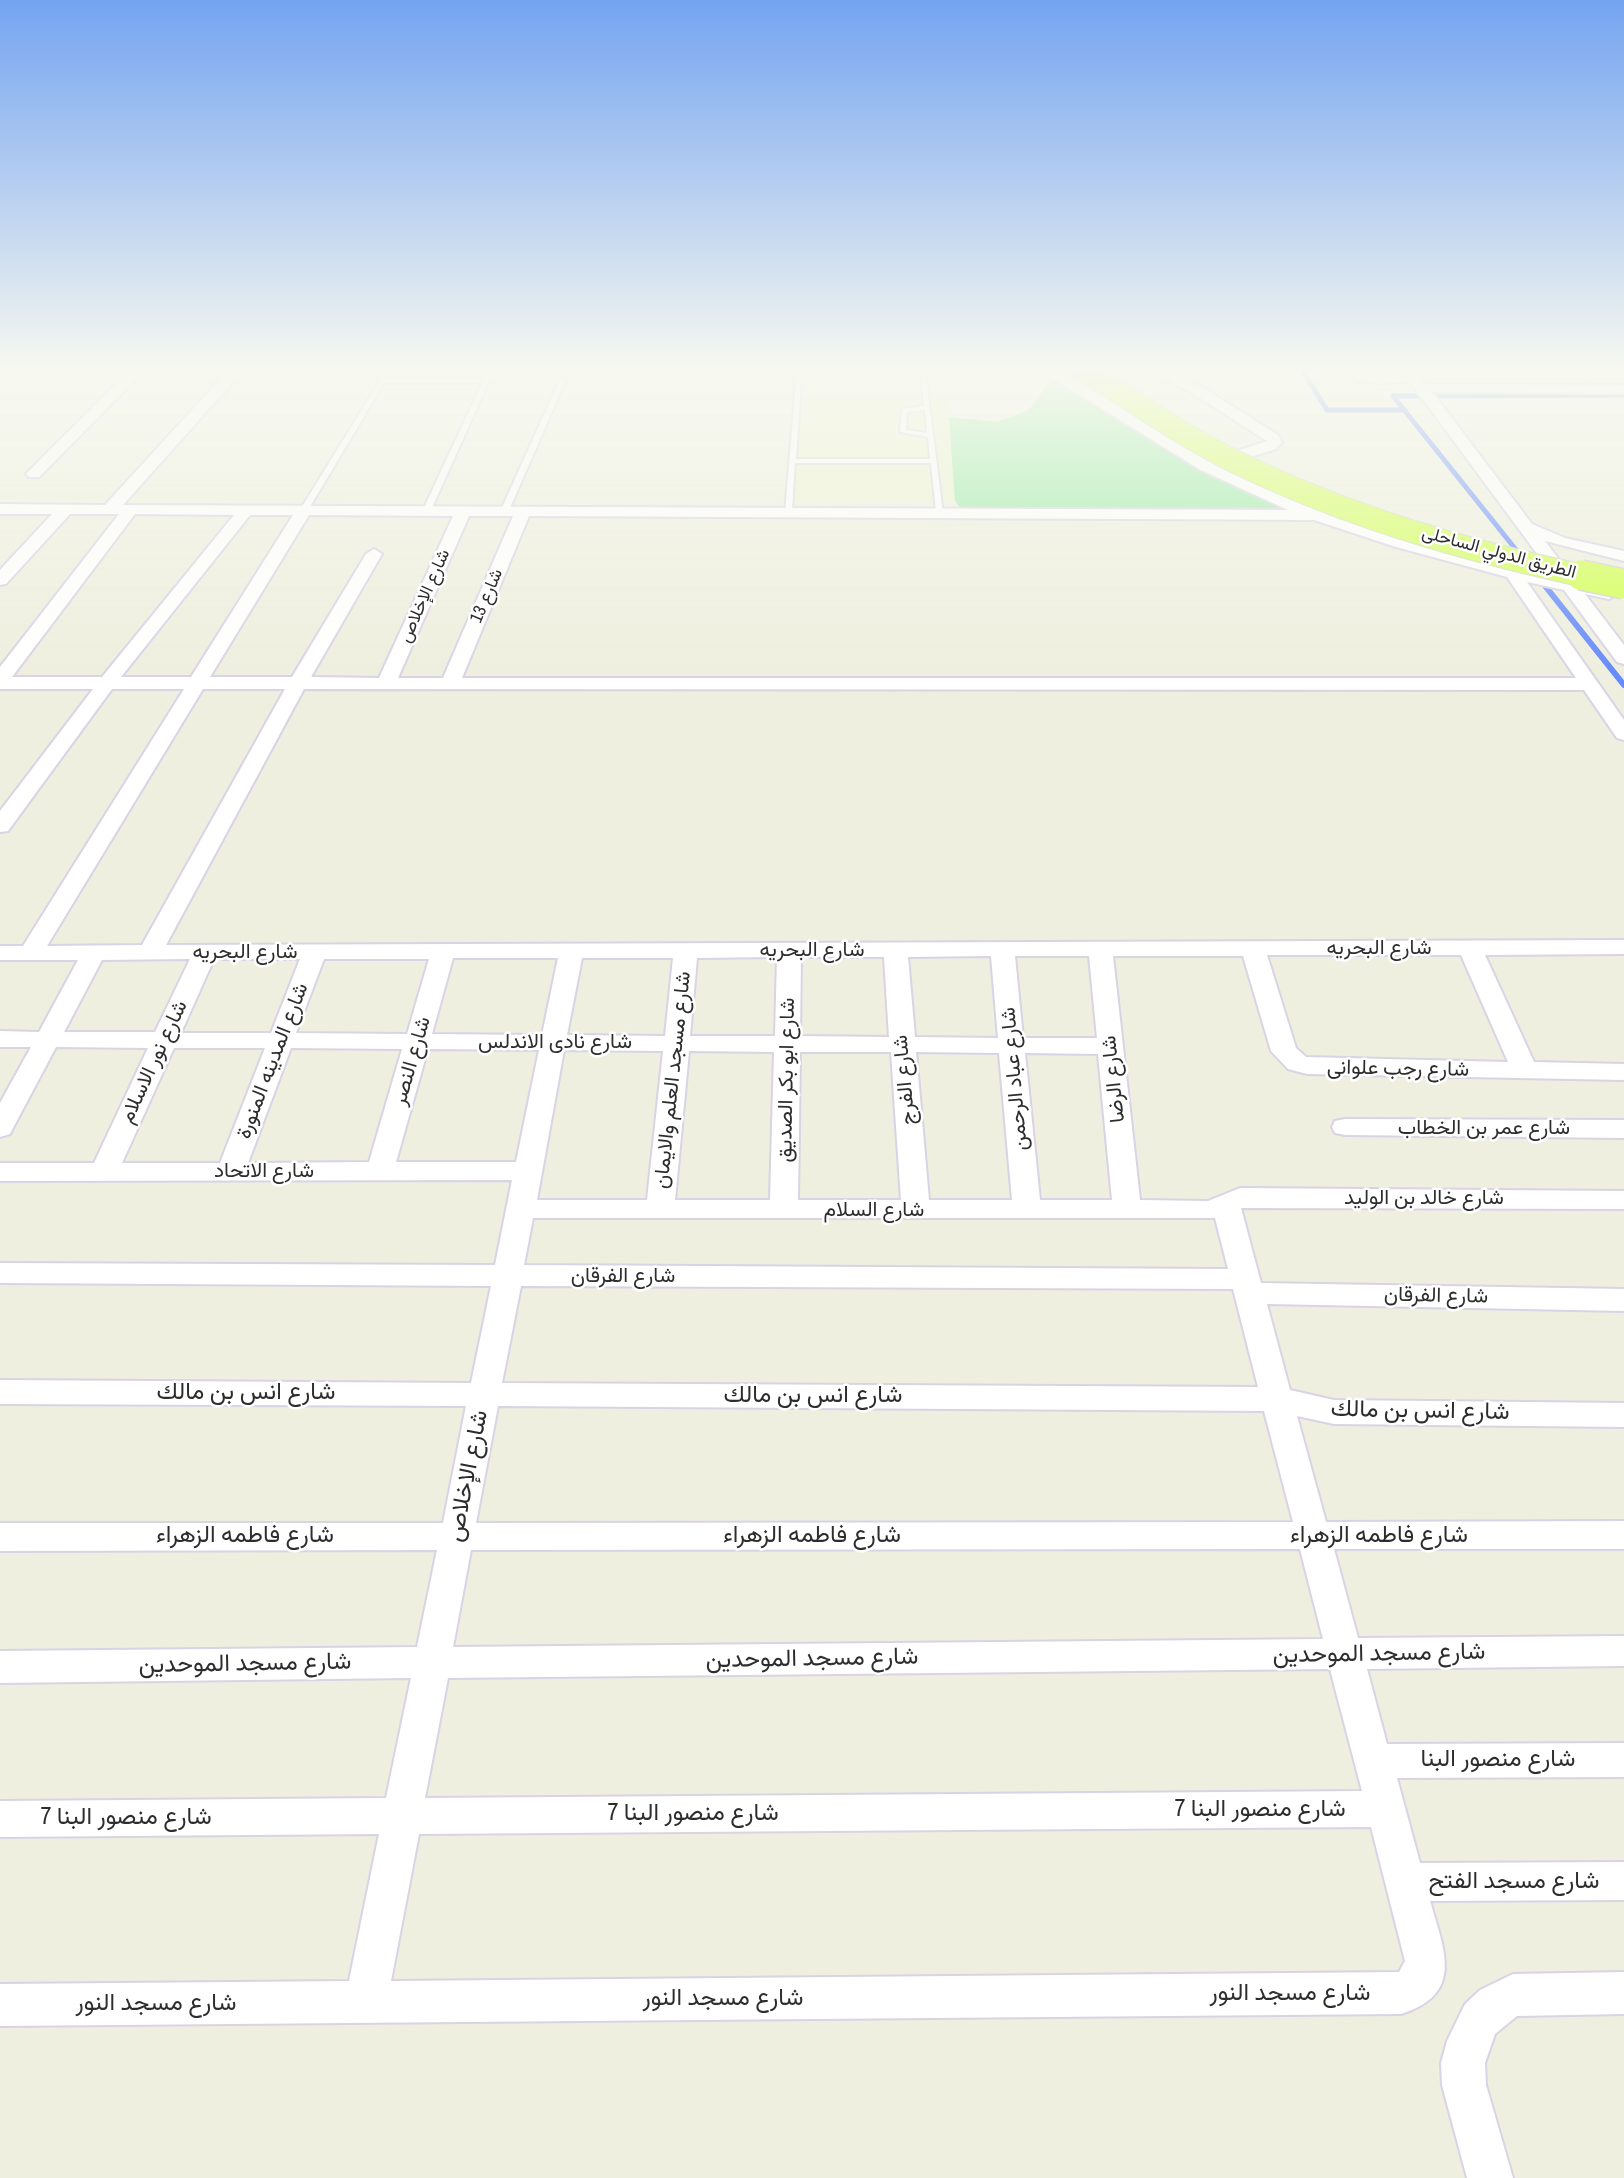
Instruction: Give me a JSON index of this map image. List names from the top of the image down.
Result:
{
  "streets": {
    "main road": ["الطريق الدولي الساحلى"],
    "street": [
      "شارع الإخلاص",
      "شارع 13",
      "شارع البحريه",
      "شارع نادى الاندلس",
      "شارع المدينه المنورة",
      "شارع النصر",
      "شارع نور الاسلام",
      "شارع رجب علوانى",
      "شارع عباد الرحمن",
      "شارع الرضا",
      "شارع مسجد العلم والايمان",
      "شارع ابو بكر الصديق",
      "شارع الفرج",
      "شارع عمر بن الخطاب",
      "شارع الاتحاد",
      "شارع خالد بن الوليد",
      "شارع السلام",
      "شارع الفرقان",
      "شارع انس بن مالك",
      "شارع فاطمه الزهراء",
      "شارع مسجد الموحدين",
      "شارع منصور البنا",
      "شارع منصور البنا 7",
      "شارع مسجد الفتح",
      "شارع مسجد النور"
    ]
  },
  "crossings": [
    ["شارع الإخلاص", "شارع البحريه"],
    ["شارع الإخلاص", "شارع نادى الاندلس"],
    ["شارع الإخلاص", "شارع الاتحاد"],
    ["شارع الإخلاص", "شارع السلام"],
    ["شارع الإخلاص", "شارع الفرقان"],
    ["شارع الإخلاص", "شارع انس بن مالك"],
    ["شارع الإخلاص", "شارع فاطمه الزهراء"],
    ["شارع الإخلاص", "شارع مسجد الموحدين"],
    ["شارع الإخلاص", "شارع منصور البنا 7"],
    ["شارع الإخلاص", "شارع مسجد النور"],
    ["شارع البحريه", "شارع المدينه المنورة"],
    ["شارع البحريه", "شارع النصر"],
    ["شارع البحريه", "شارع نور الاسلام"],
    ["شارع البحريه", "شارع رجب علوانى"],
    ["شارع البحريه", "شارع عباد الرحمن"],
    ["شارع البحريه", "شارع الرضا"],
    ["شارع البحريه", "شارع مسجد العلم والايمان"],
    ["شارع البحريه", "شارع ابو بكر الصديق"],
    ["شارع البحريه", "شارع الفرج"],
    ["شارع نادى الاندلس", "شارع المدينه المنورة"],
    ["شارع نادى الاندلس", "شارع النصر"],
    ["شارع نادى الاندلس", "شارع نور الاسلام"],
    ["شارع نادى الاندلس", "شارع عباد الرحمن"],
    ["شارع نادى الاندلس", "شارع الرضا"],
    ["شارع نادى الاندلس", "شارع مسجد العلم والايمان"],
    ["شارع نادى الاندلس", "شارع ابو بكر الصديق"],
    ["شارع نادى الاندلس", "شارع الفرج"],
    ["شارع المدينه المنورة", "شارع الاتحاد"],
    ["شارع النصر", "شارع الاتحاد"],
    ["شارع نور الاسلام", "شارع الاتحاد"],
    ["شارع عباد الرحمن", "شارع السلام"],
    ["شارع الرضا", "شارع السلام"],
    ["شارع مسجد العلم والايمان", "شارع السلام"],
    ["شارع ابو بكر الصديق", "شارع السلام"],
    ["شارع الفرج", "شارع السلام"],
    ["شارع خالد بن الوليد", "شارع السلام"],
    ["شارع مسجد الفتح", "شارع مسجد النور"]
  ]
}
